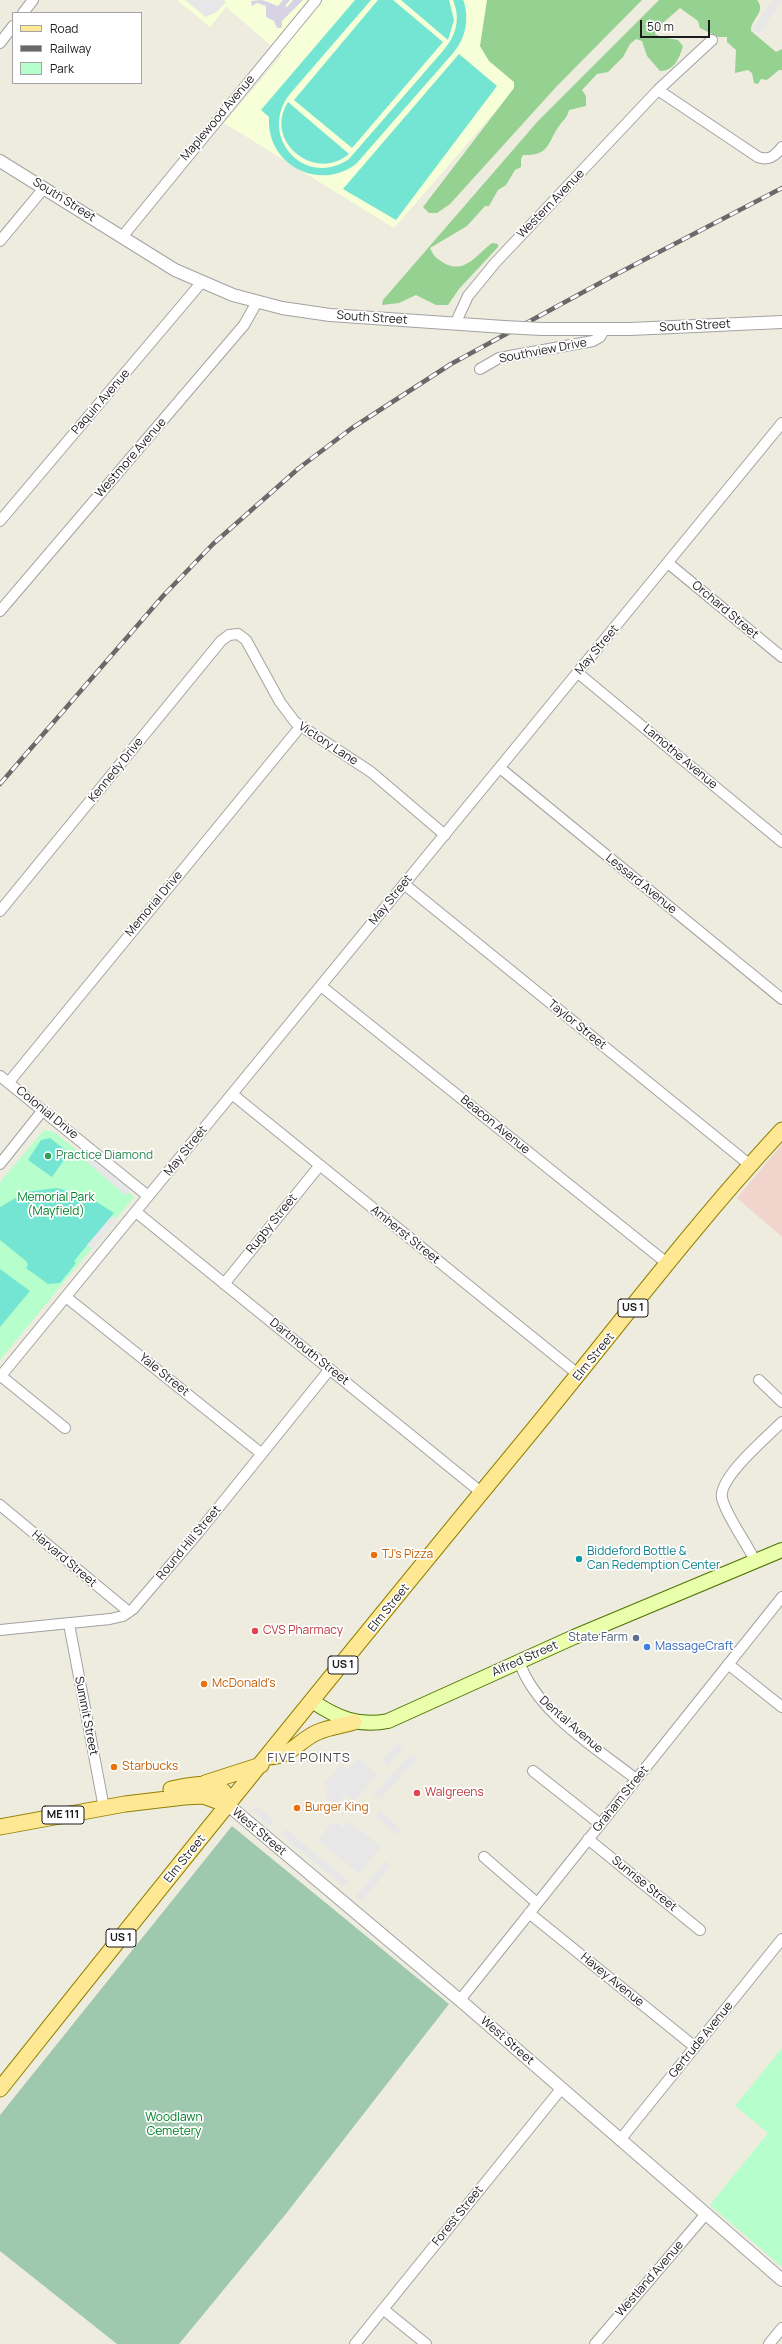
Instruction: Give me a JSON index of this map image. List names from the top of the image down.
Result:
{
  "streets": {
    "main road": [
      "US 1",
      "Elm Street",
      "Alfred Street",
      "ME 111"
    ],
    "street": [
      "Maplewood Avenue",
      "South Street",
      "Western Avenue",
      "Southview Drive",
      "Paquin Avenue",
      "Westmore Avenue",
      "Orchard Street",
      "May Street",
      "Victory Lane",
      "Lamothe Avenue",
      "Kennedy Drive",
      "Lessard Avenue",
      "Memorial Drive",
      "Taylor Street",
      "Colonial Drive",
      "Beacon Avenue",
      "Rugby Street",
      "Amherst Street",
      "Dartmouth Street",
      "Yale Street",
      "Round Hill Street",
      "Harvard Street",
      "Summit Street",
      "Dental Avenue",
      "Graham Street",
      "West Street",
      "Sunrise Street",
      "Havey Avenue",
      "Gertrude Avenue",
      "Forest Street",
      "Westland Avenue"
    ]
  },
  "crossings": [
    ["Maplewood Avenue", "South Street"],
    ["South Street", "Western Avenue"],
    ["South Street", "Southview Drive"],
    ["South Street", "Paquin Avenue"],
    ["South Street", "Westmore Avenue"],
    ["Orchard Street", "May Street"],
    ["May Street", "Victory Lane"],
    ["May Street", "Lamothe Avenue"],
    ["May Street", "Lessard Avenue"],
    ["May Street", "Taylor Street"],
    ["May Street", "Colonial Drive"],
    ["May Street", "Beacon Avenue"],
    ["May Street", "Amherst Street"],
    ["May Street", "Dartmouth Street"],
    ["May Street", "Yale Street"],
    ["Victory Lane", "Kennedy Drive"],
    ["Victory Lane", "Memorial Drive"],
    ["Memorial Drive", "Colonial Drive"],
    ["Taylor Street", "Elm Street"],
    ["Beacon Avenue", "Elm Street"],
    ["Rugby Street", "Amherst Street"],
    ["Rugby Street", "Dartmouth Street"],
    ["Amherst Street", "Elm Street"],
    ["Dartmouth Street", "Elm Street"],
    ["Dartmouth Street", "Round Hill Street"],
    ["Elm Street", "Alfred Street"],
    ["Elm Street", "ME 111"],
    ["Elm Street", "West Street"],
    ["Yale Street", "Round Hill Street"],
    ["Round Hill Street", "Harvard Street"],
    ["Round Hill Street", "Summit Street"],
    ["Alfred Street", "Dental Avenue"],
    ["Summit Street", "ME 111"],
    ["Dental Avenue", "Graham Street"],
    ["Graham Street", "West Street"],
    ["Graham Street", "Sunrise Street"],
    ["Graham Street", "Havey Avenue"],
    ["ME 111", "West Street"],
    ["West Street", "Gertrude Avenue"],
    ["West Street", "Forest Street"],
    ["West Street", "Westland Avenue"],
    ["Havey Avenue", "Gertrude Avenue"]
  ],
  "districts": ["FIVE POINTS"],
  "parks": ["Memorial Park (Mayfield)", "Woodlawn Cemetery"],
  "places": [
    "Practice Diamond",
    "TJ's Pizza",
    "Biddeford Bottle & Can Redemption Center",
    "CVS Pharmacy",
    "State Farm",
    "MassageCraft",
    "McDonald's",
    "Starbucks",
    "Walgreens",
    "Burger King"
  ],
  "legend": ["Road", "Railway", "Park"],
  "scale_bar": "50 m"
}
